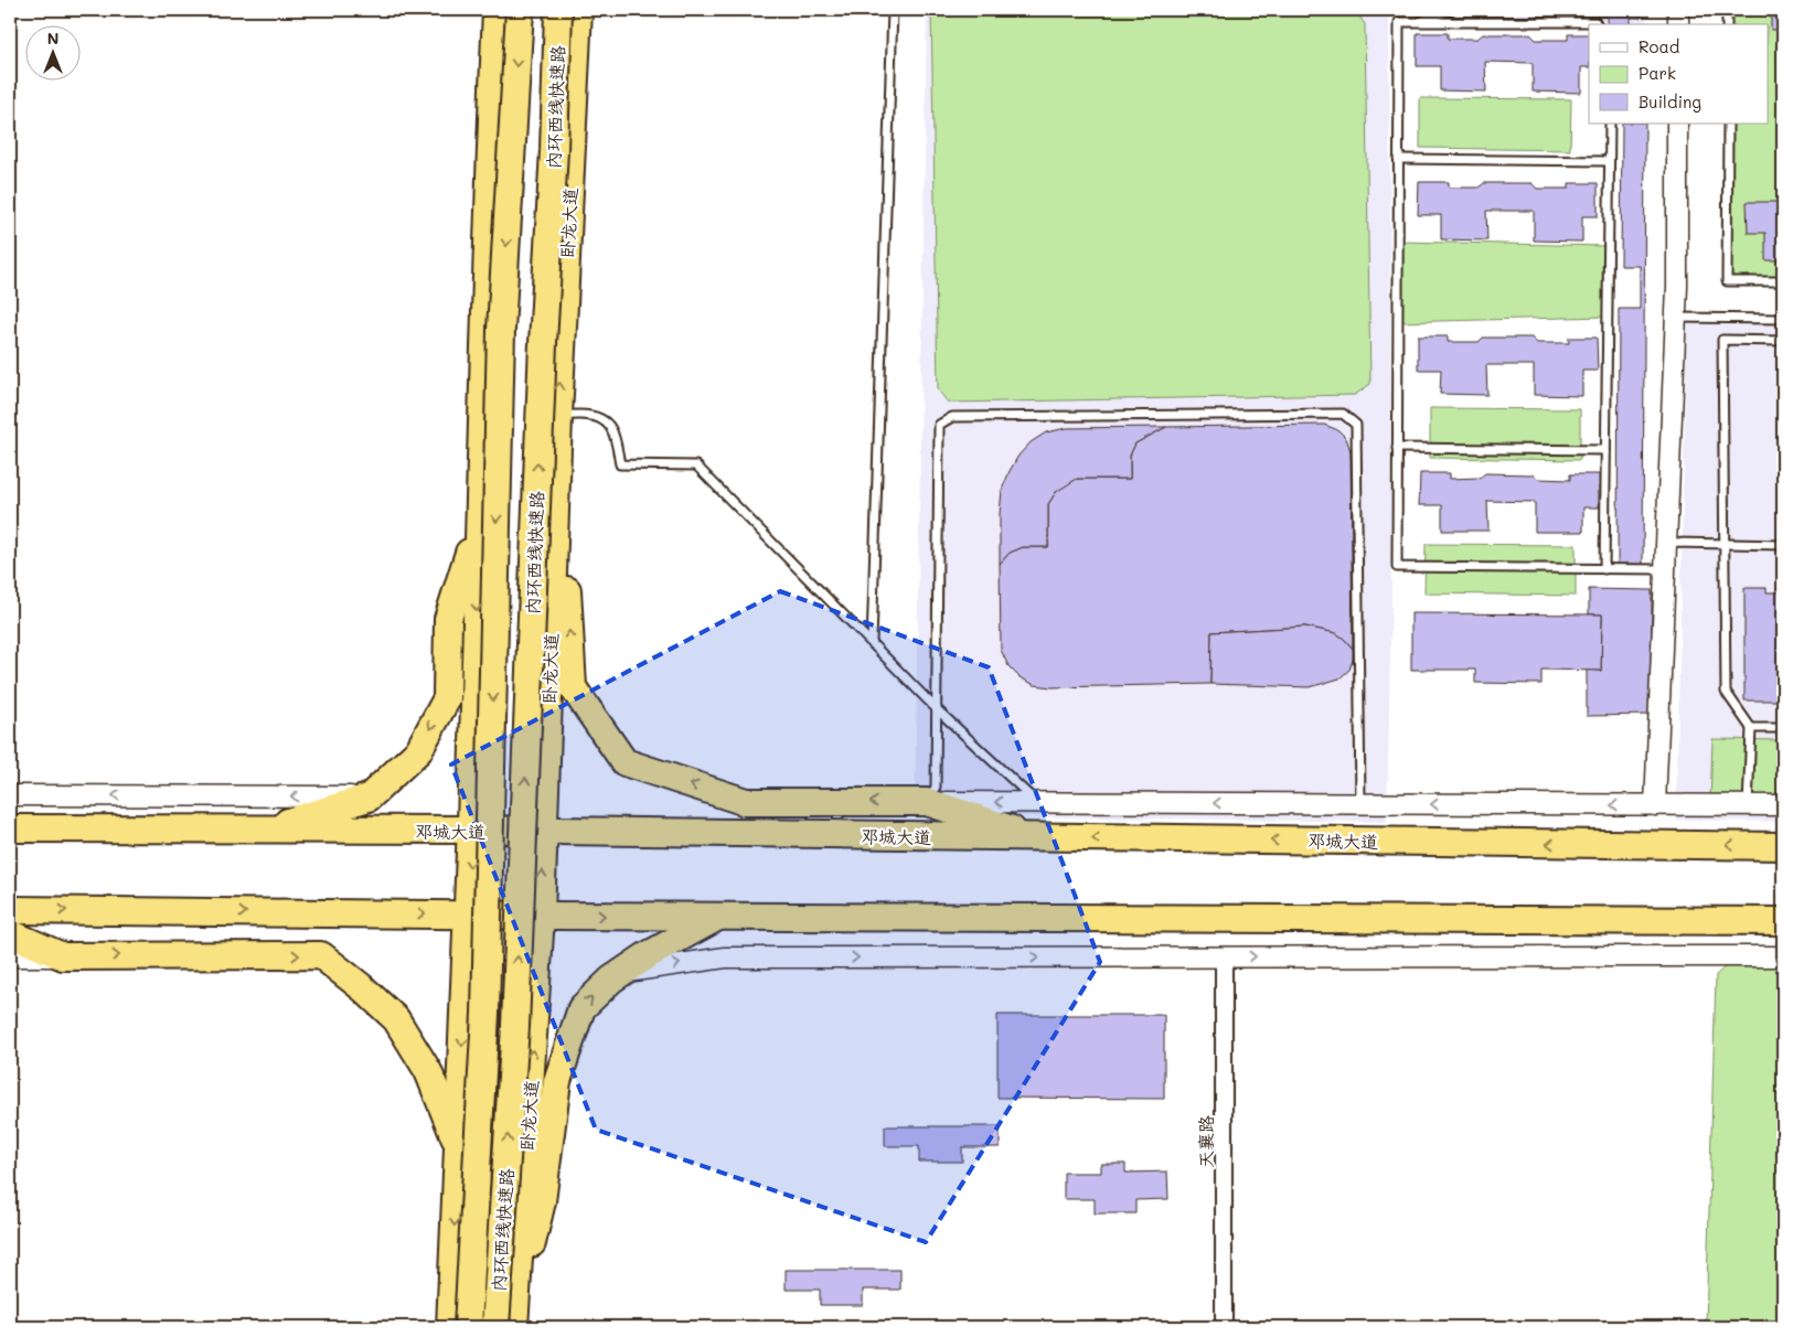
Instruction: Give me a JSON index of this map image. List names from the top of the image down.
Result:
{
  "streets": {
    "highway": ["内环西线快速路", "卧龙大道", "邓城大道"],
    "street": ["天襄路"]
  },
  "crossings": [
    ["内环西线快速路", "卧龙大道"],
    ["卧龙大道", "邓城大道"]
  ],
  "legend": ["Road", "Park", "Building"],
  "north": "top"
}
